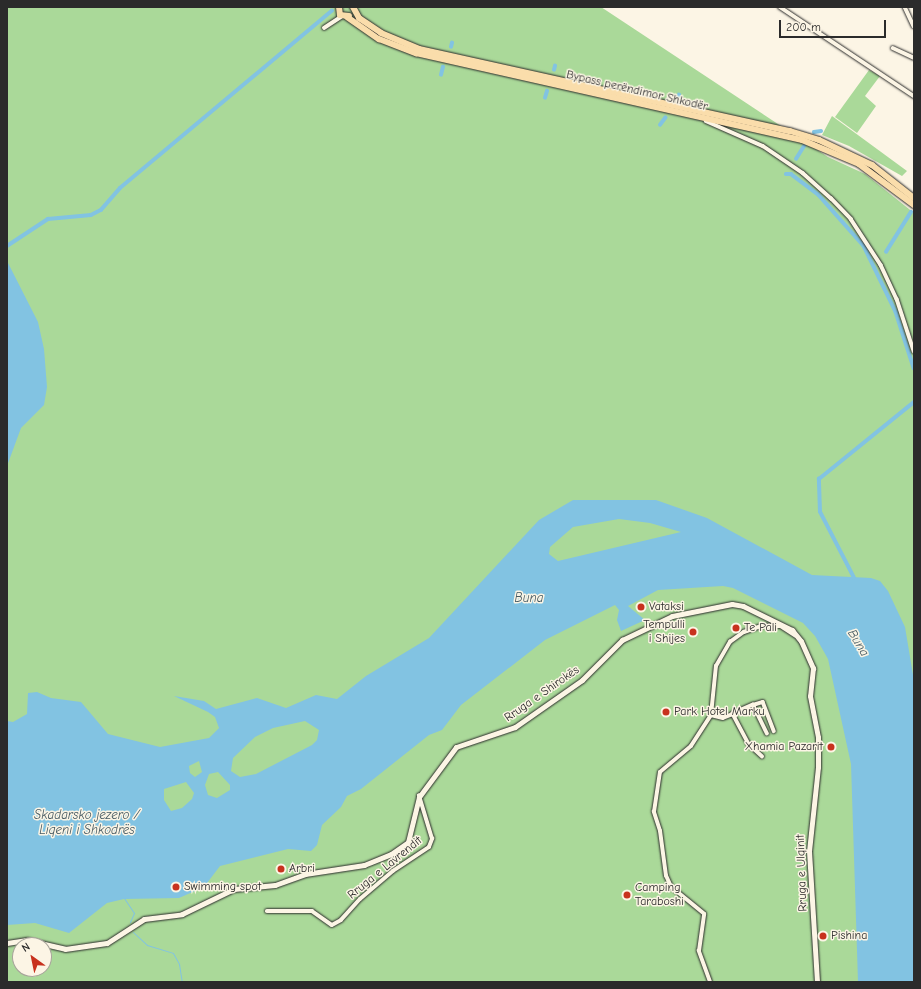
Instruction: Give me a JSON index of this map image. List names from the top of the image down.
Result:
{
  "streets": {
    "highway": ["Bypass perëndimor Shkodër"],
    "main road": ["Rruga e Shirokës", "Rruga e Ulqinit"],
    "street": ["Rruga e Lavrendit"]
  },
  "crossings": [
    ["Rruga e Shirokës", "Rruga e Lavrendit"],
    ["Rruga e Shirokës", "Rruga e Ulqinit"]
  ],
  "water": ["Buna", "Skadarsko jezero / Liqeni i Shkodrës"],
  "places": [
    "Vataksi",
    "Te Pali",
    "Tempulli i Shijes",
    "Park Hotel Marku",
    "Xhamia Pazarit",
    "Arbri",
    "Swimming spot",
    "Camping Taraboshi",
    "Pishina"
  ],
  "scale_bar": "200 m",
  "north": "top left"
}
